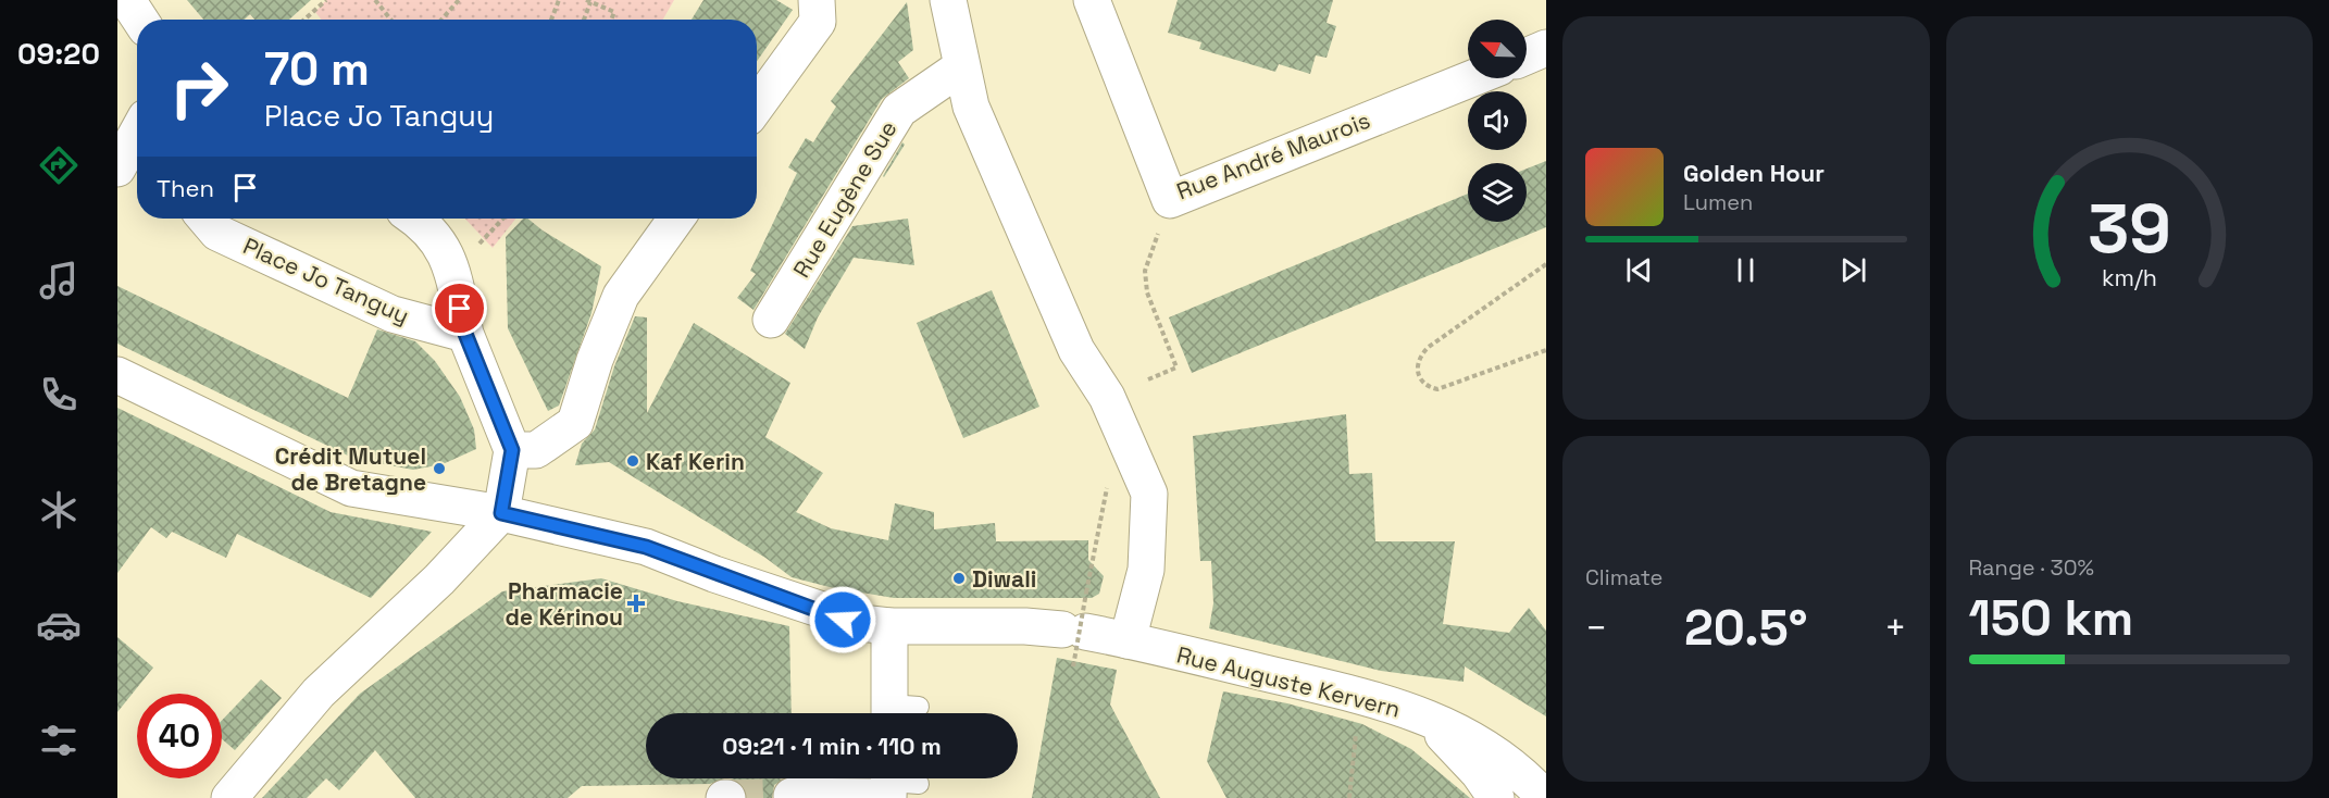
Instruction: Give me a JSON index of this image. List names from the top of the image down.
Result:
{
  "streets": {
    "street": [
      "Rue André Maurois",
      "Rue Eugène Sue",
      "Place Jo Tanguy",
      "Rue Auguste Kervern"
    ]
  },
  "places": {
    "other": ["Kaf Kerin", "Crédit Mutuel de Bretagne", "Diwali"],
    "health": ["Pharmacie de Kérinou"]
  },
  "north": "top left",
  "page": {
    "tabs": "09:20",
    "turn": ["70 m", "Place Jo Tanguy"],
    "song": ["Golden Hour", "Lumen"],
    "then": "Then",
    "tile": [
      "Climate",
      ["Range · 30%", "150 km"]
    ],
    "heat": ["−", "20.5°", "+"],
    "limit": "40",
    "trip": "09:21 · 1 min · 110 m",
    "gauge": ["39", "km/h"]
  }
}
